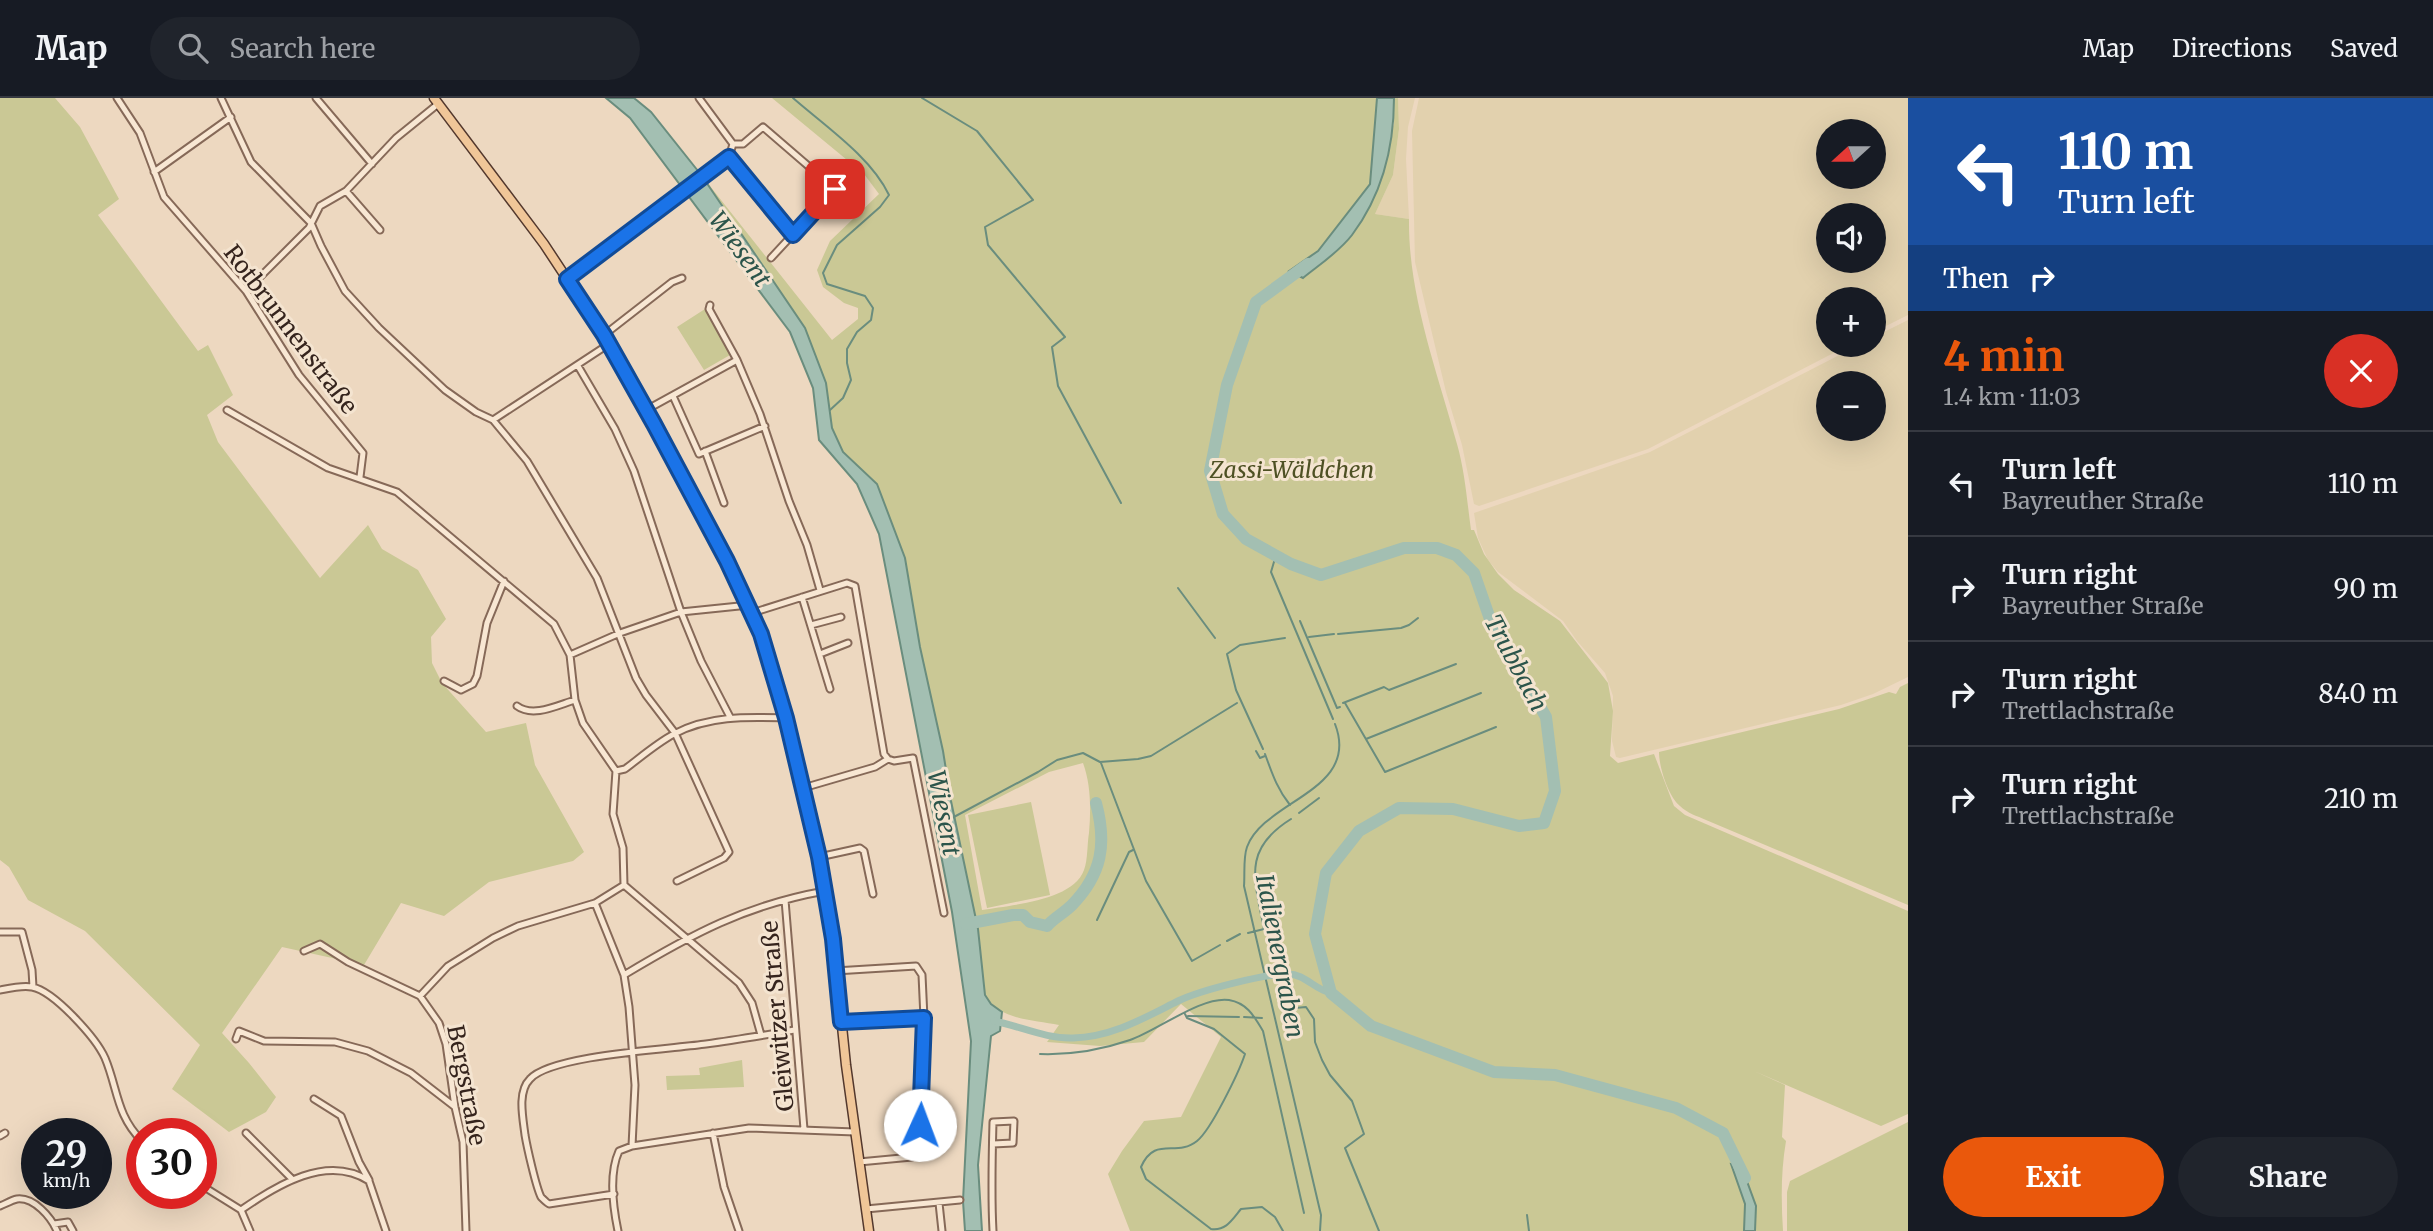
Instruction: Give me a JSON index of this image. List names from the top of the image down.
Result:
{
  "streets": {
    "street": ["Rotbrunnenstraße", "Gleiwitzer Straße", "Bergstraße"]
  },
  "water": ["Wiesent", "Trubbach", "Italienergraben"],
  "parks": ["Zassi-Wäldchen"],
  "north": "left",
  "page": {
    "header": "Map",
    "search": "Search here",
    "nav": ["Map", "Directions", "Saved"],
    "turn": ["110 m", "Turn left"],
    "map_buttons": ["+", "−"],
    "then": "Then",
    "heading": ["4 min", "1.4 km · 11:03"],
    "list": [
      {
        "name": "Turn left",
        "note": "Bayreuther Straße",
        "value": "110 m"
      },
      {
        "name": "Turn right",
        "note": "Bayreuther Straße",
        "value": "90 m"
      },
      {
        "name": "Turn right",
        "note": "Trettlachstraße",
        "value": "840 m"
      },
      {
        "name": "Turn right",
        "note": "Trettlachstraße",
        "value": "210 m"
      }
    ],
    "speed": "29 km/h",
    "limit": "30",
    "buttons": ["Exit", "Share"]
  }
}
